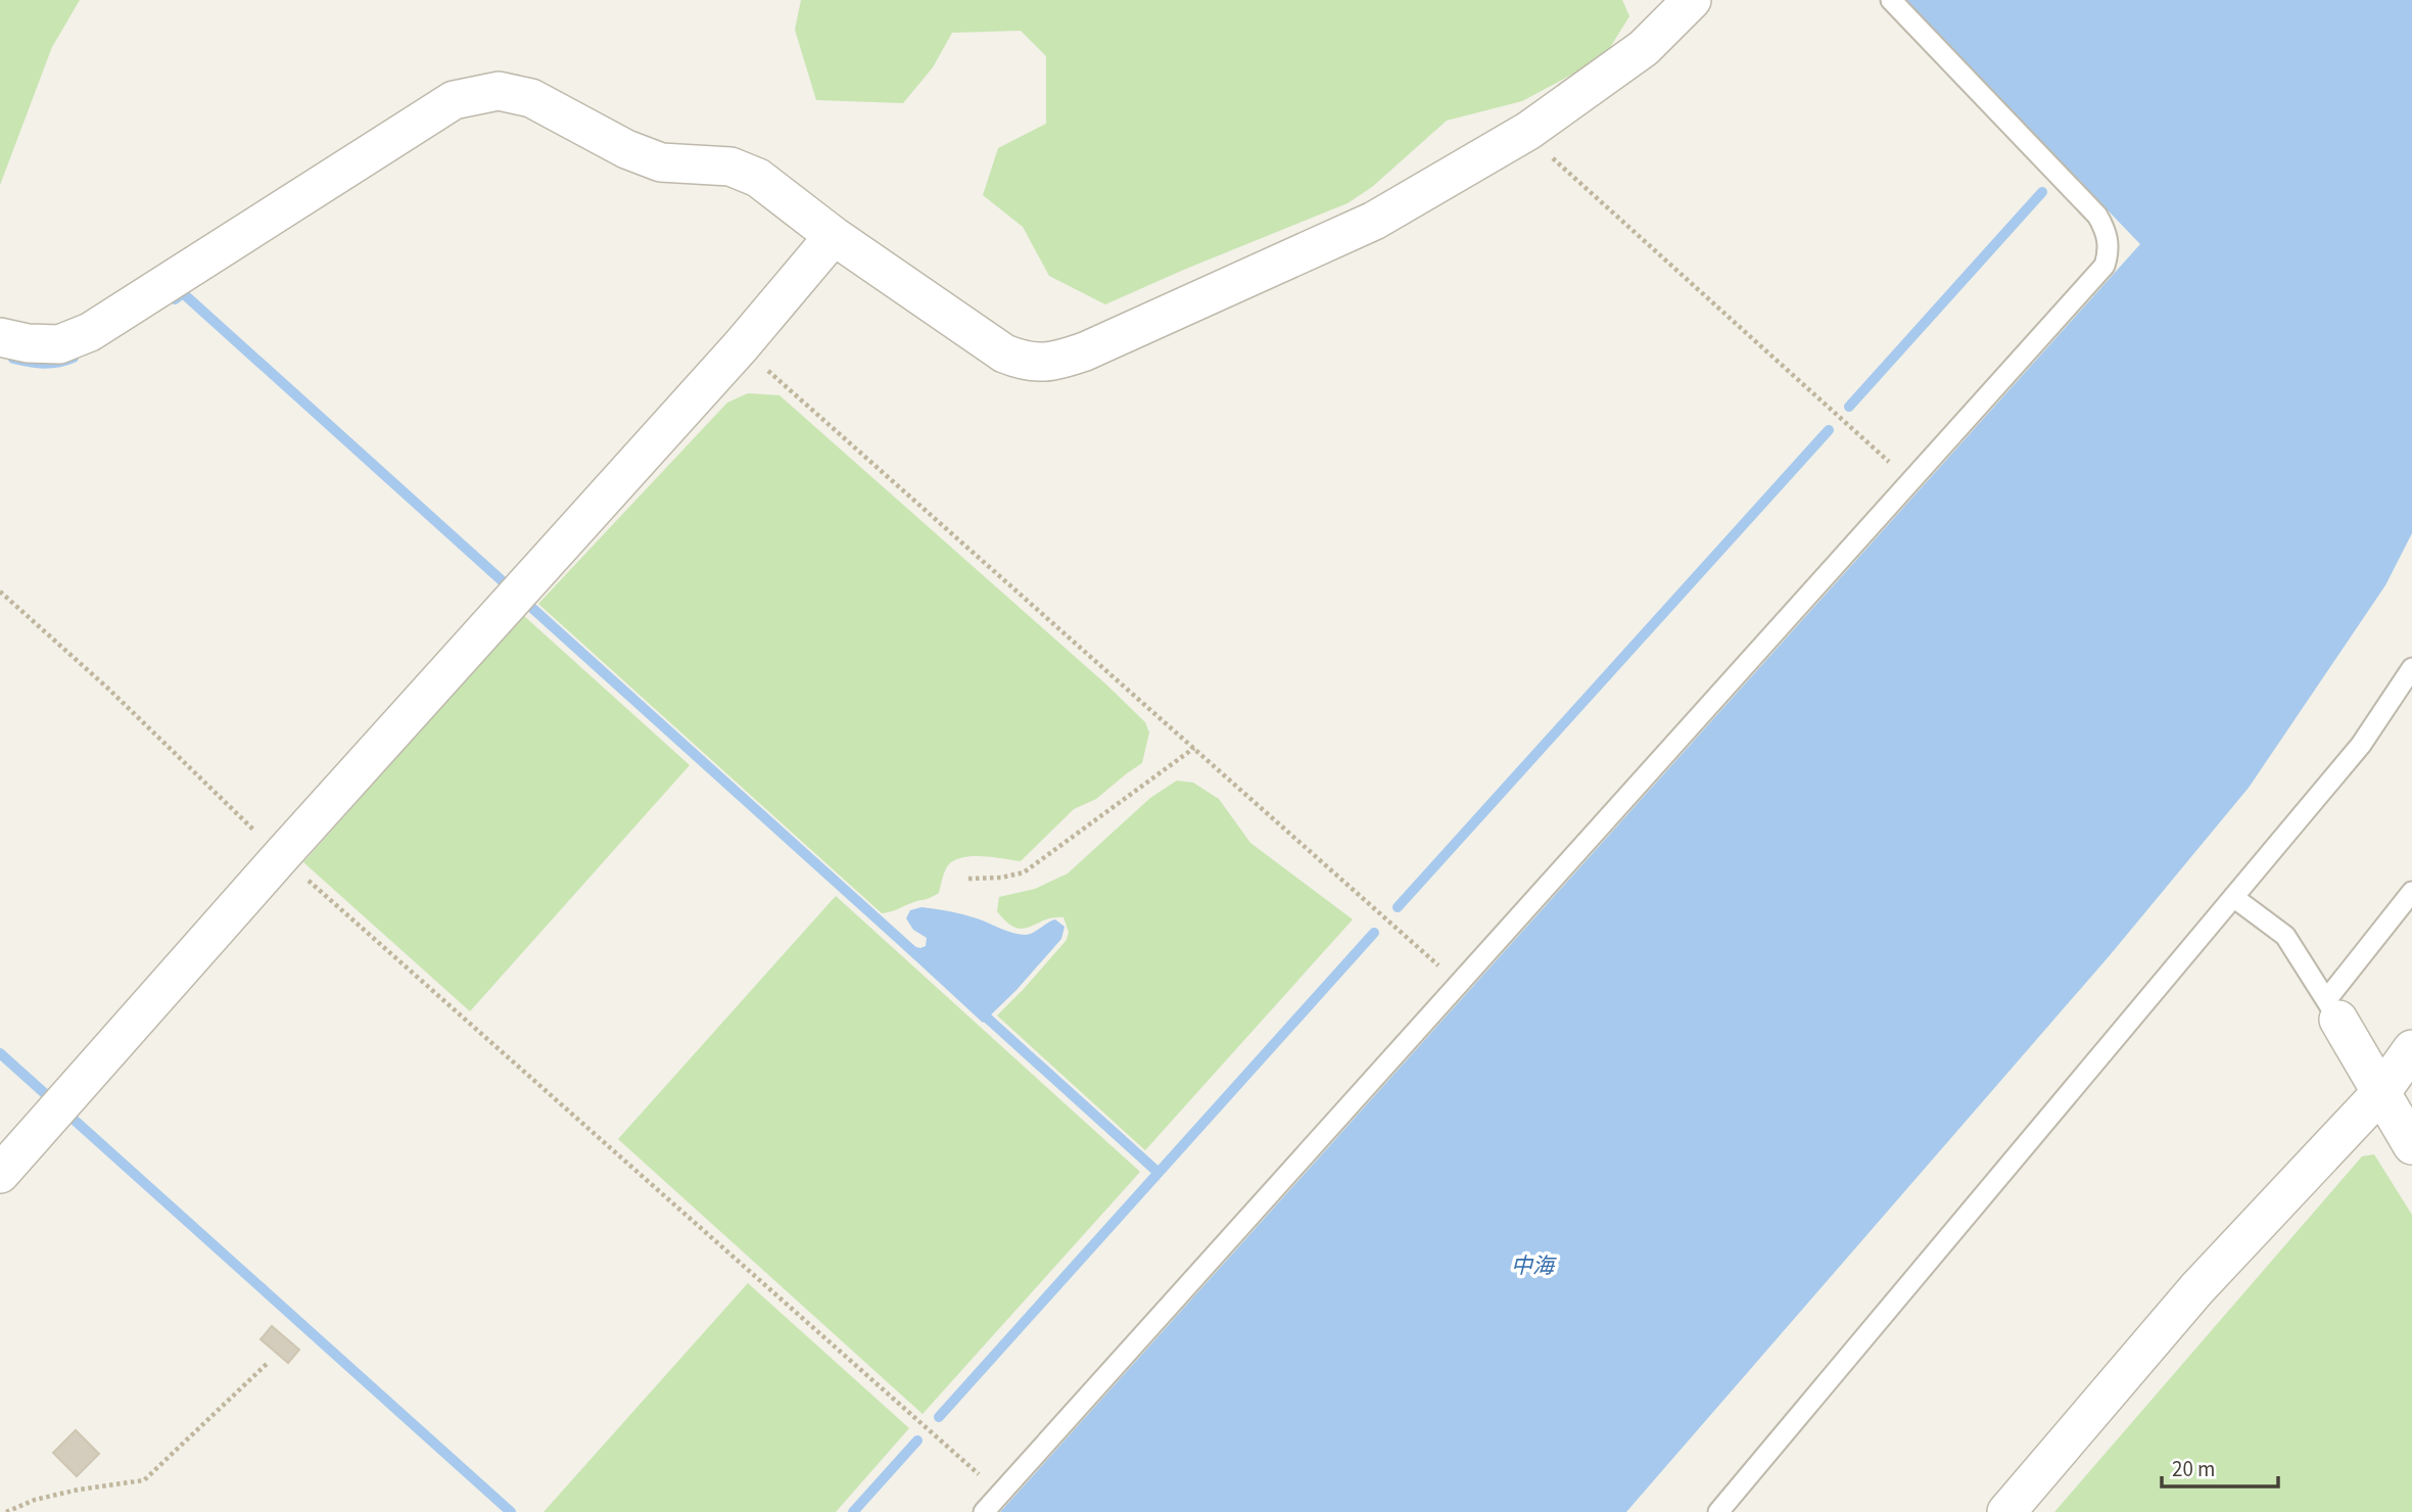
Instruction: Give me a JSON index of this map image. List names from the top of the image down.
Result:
{
  "water": ["中海"],
  "scale_bar": "20 m"
}
